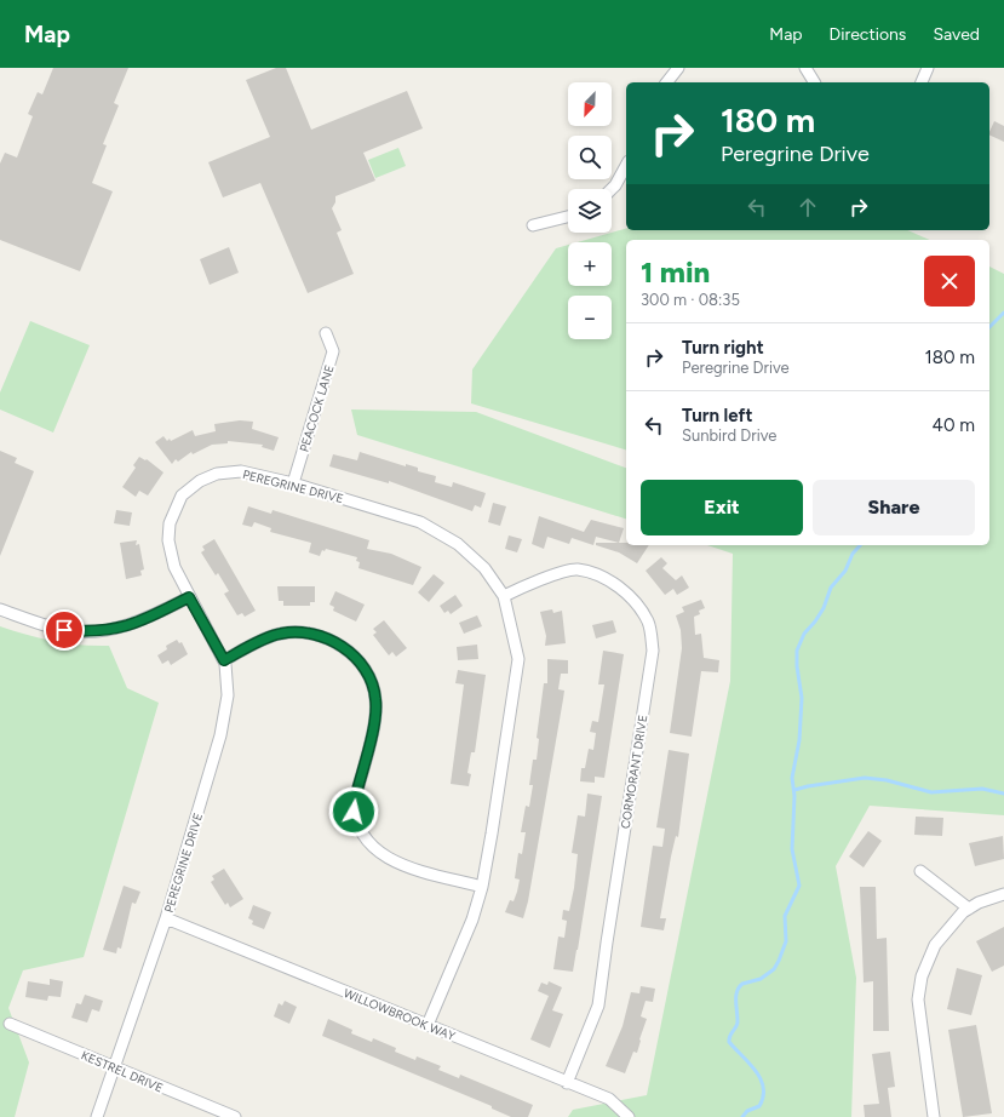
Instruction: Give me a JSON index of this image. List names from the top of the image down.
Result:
{
  "streets": {
    "street": [
      "PEACOCK LANE",
      "PEREGRINE DRIVE",
      "CORMORANT DRIVE",
      "WILLOWBROOK WAY",
      "KESTREL DRIVE"
    ]
  },
  "crossings": [
    ["PEACOCK LANE", "PEREGRINE DRIVE"],
    ["PEREGRINE DRIVE", "CORMORANT DRIVE"],
    ["PEREGRINE DRIVE", "WILLOWBROOK WAY"],
    ["PEREGRINE DRIVE", "KESTREL DRIVE"],
    ["CORMORANT DRIVE", "WILLOWBROOK WAY"]
  ],
  "north": "bottom left",
  "page": {
    "header": "Map",
    "nav": ["Map", "Directions", "Saved"],
    "map_buttons": ["+", "−"],
    "turn": ["180 m", "Peregrine Drive"],
    "heading": ["1 min", "300 m · 08:35"],
    "list": [
      {
        "name": "Turn right",
        "note": "Peregrine Drive",
        "value": "180 m"
      },
      {
        "name": "Turn left",
        "note": "Sunbird Drive",
        "value": "40 m"
      }
    ],
    "buttons": ["Exit", "Share"]
  }
}
